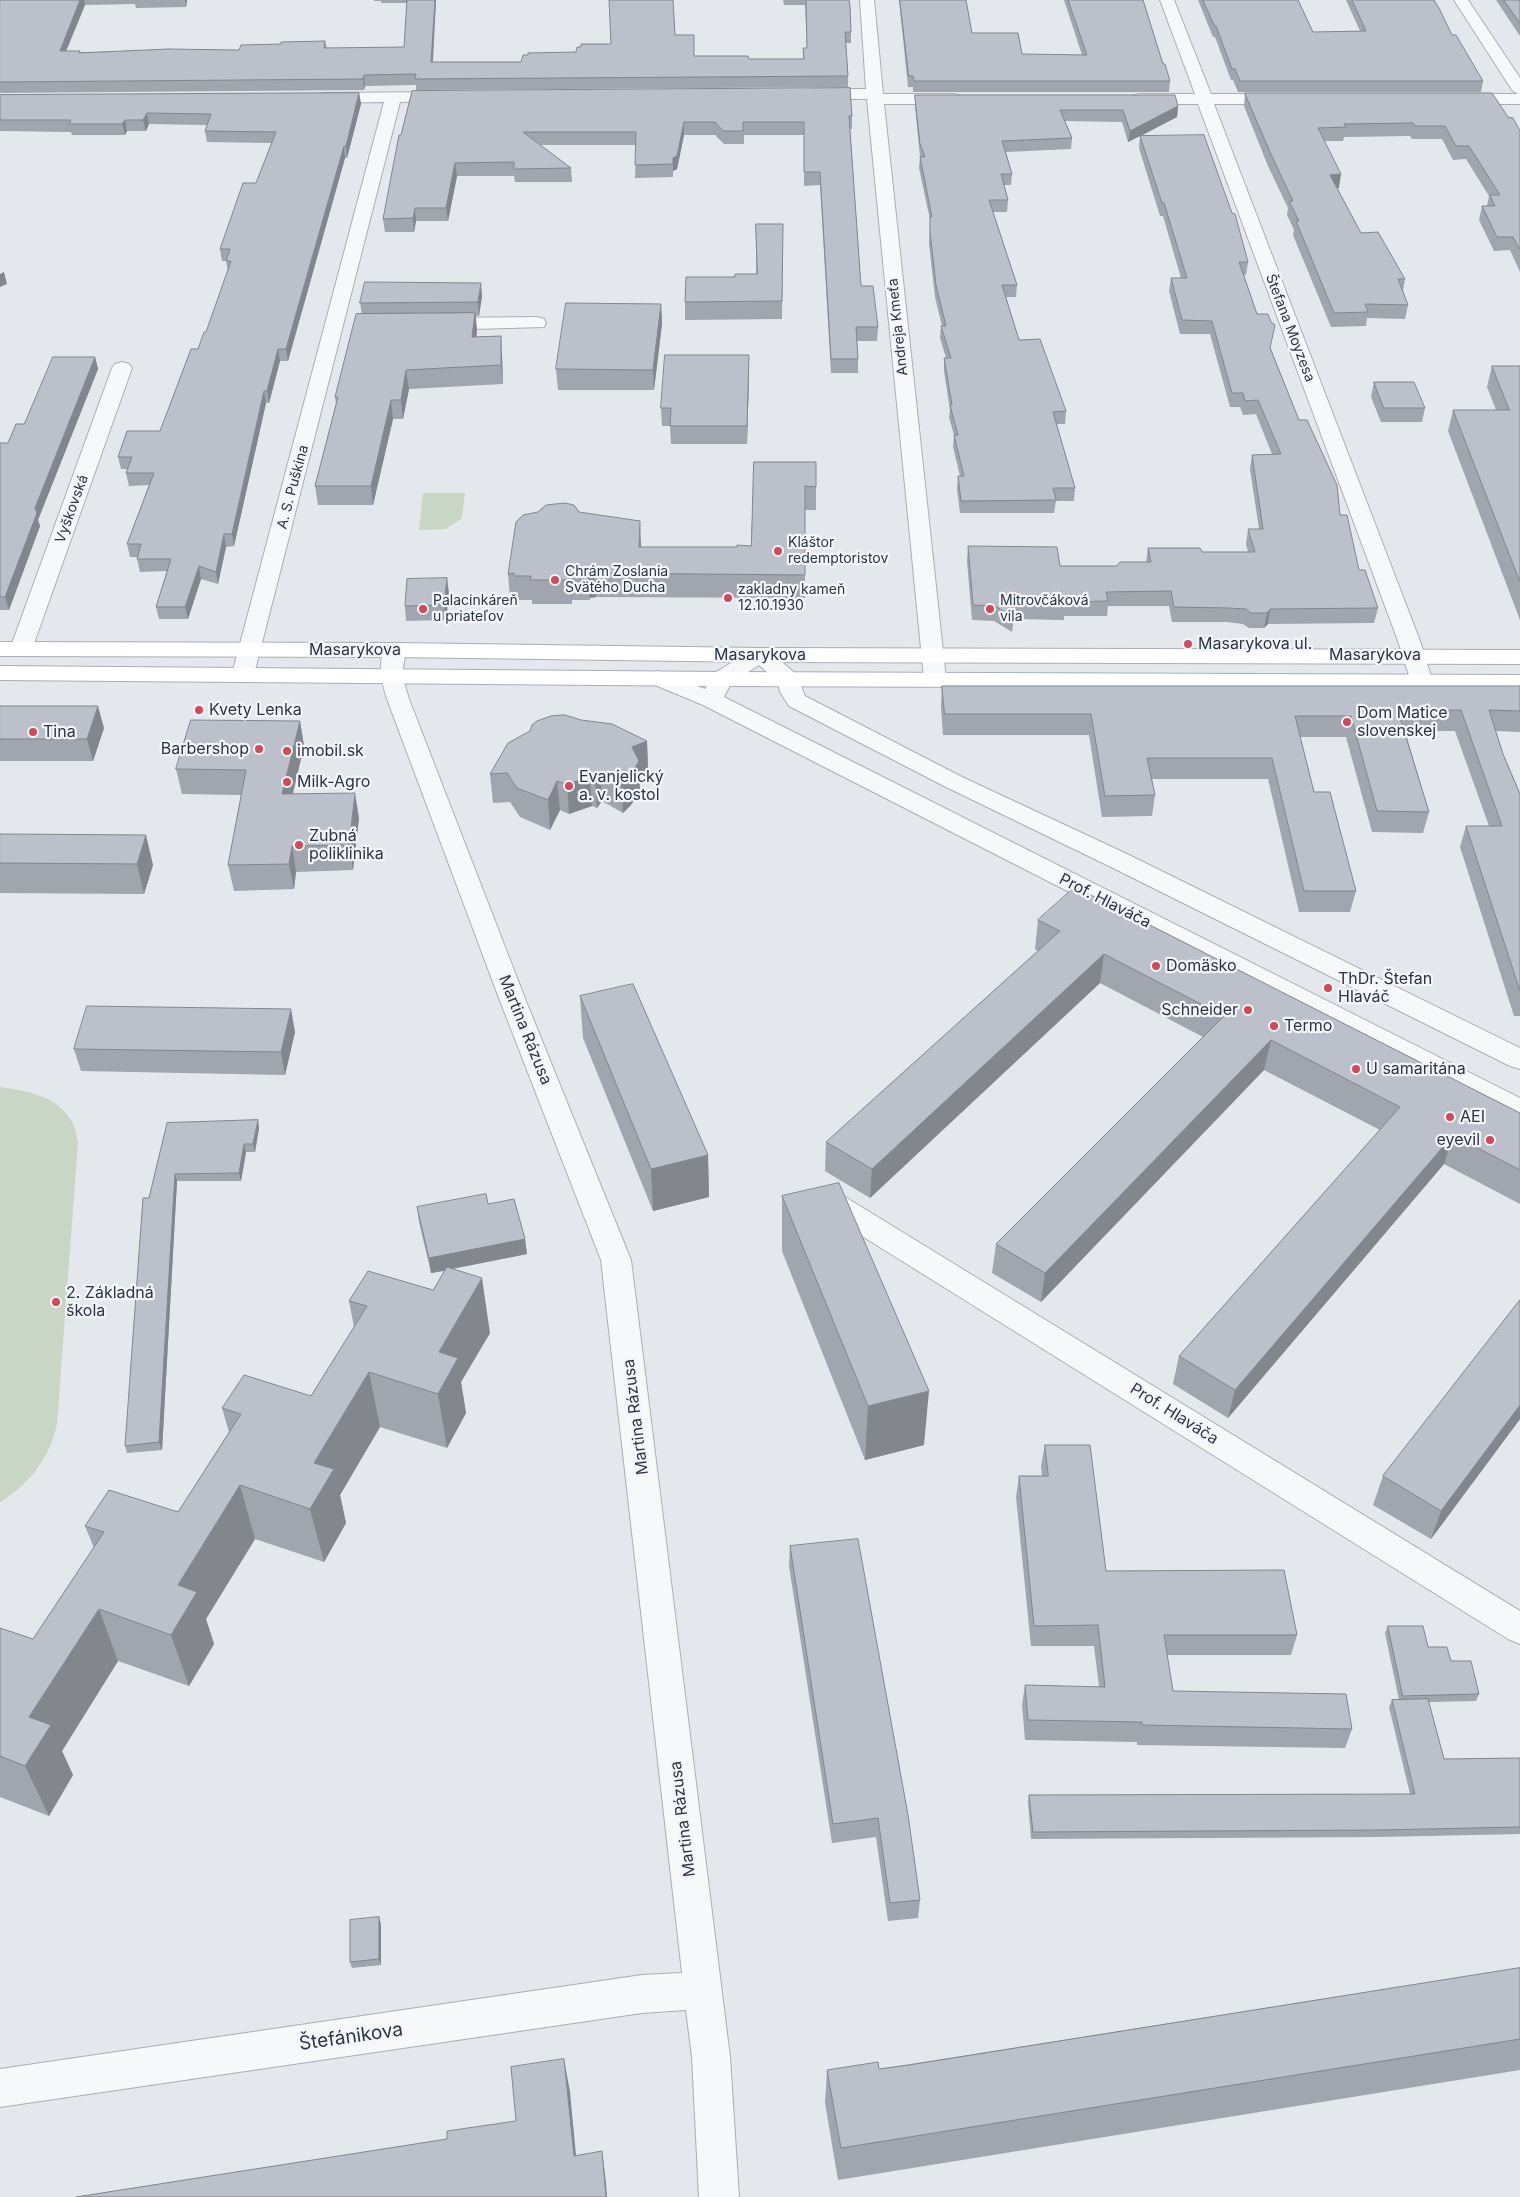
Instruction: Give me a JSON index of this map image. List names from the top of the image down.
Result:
{
  "streets": {
    "main road": ["Masarykova"],
    "street": [
      "Andreja Kmeťa",
      "Štefana Moyzesa",
      "A. S. Puškina",
      "Vyškovská",
      "Prof. Hlaváča",
      "Martina Rázusa",
      "Štefánikova"
    ]
  },
  "crossings": [
    ["Andreja Kmeťa", "Masarykova"],
    ["Štefana Moyzesa", "Masarykova"],
    ["A. S. Puškina", "Masarykova"],
    ["Vyškovská", "Masarykova"],
    ["Masarykova", "Prof. Hlaváča"],
    ["Masarykova", "Martina Rázusa"],
    ["Martina Rázusa", "Štefánikova"]
  ],
  "places": [
    "Kláštor redemptoristov",
    "Chrám Zoslania Svätého Ducha",
    "zakladny kameň 12.10.1930",
    "Palacinkáreň u priateľov",
    "Mitrovčáková vila",
    "Masarykova ul.",
    "Kvety Lenka",
    "Dom Matice slovenskej",
    "Tina",
    "Barbershop",
    "imobil.sk",
    "Milk-Agro",
    "Evanjelický a. v. kostol",
    "Zubná poliklinika",
    "Domäsko",
    "ThDr. Štefan Hlaváč",
    "Schneider",
    "Termo",
    "U samaritána",
    "AEI",
    "eyevil",
    "2. Základná škola"
  ]
}
